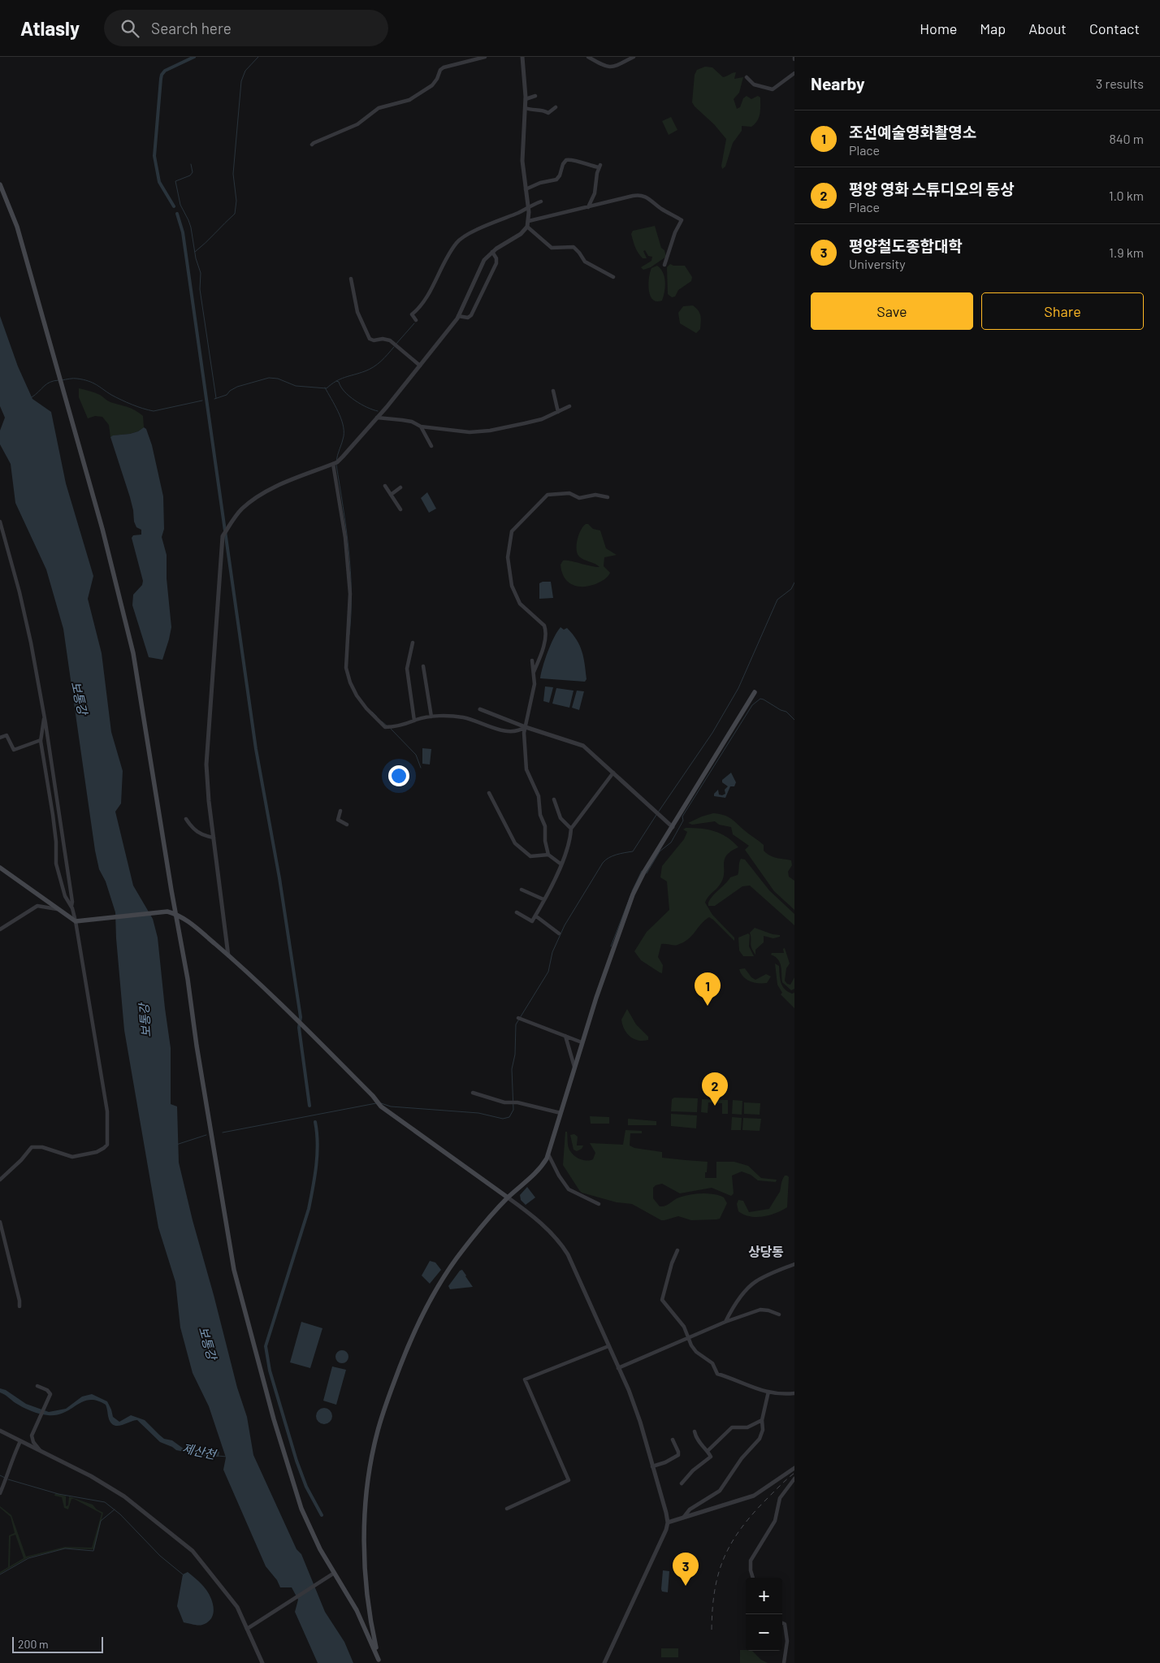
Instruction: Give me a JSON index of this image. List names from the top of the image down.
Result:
{
  "districts": ["상당동"],
  "water": ["보통강", "제산천"],
  "scale_bar": "200 m",
  "page": {
    "header": "Atlasly",
    "search": "Search here",
    "nav": [
      "Home",
      "Map",
      "About",
      "Contact"
    ],
    "heading": ["Nearby", "3 results"],
    "list": [
      {
        "mark": "1",
        "name": "조선예술영화촬영소",
        "note": "Place",
        "value": "840 m"
      },
      {
        "mark": "2",
        "name": "평양 영화 스튜디오의 동상",
        "note": "Place",
        "value": "1.0 km"
      },
      {
        "mark": "3",
        "name": "평양철도종합대학",
        "note": "University",
        "value": "1.9 km"
      }
    ],
    "buttons": ["Save", "Share"],
    "pins": ["1", "2", "3"],
    "map_buttons": ["+", "−"],
    "scale": "200 m"
  }
}
